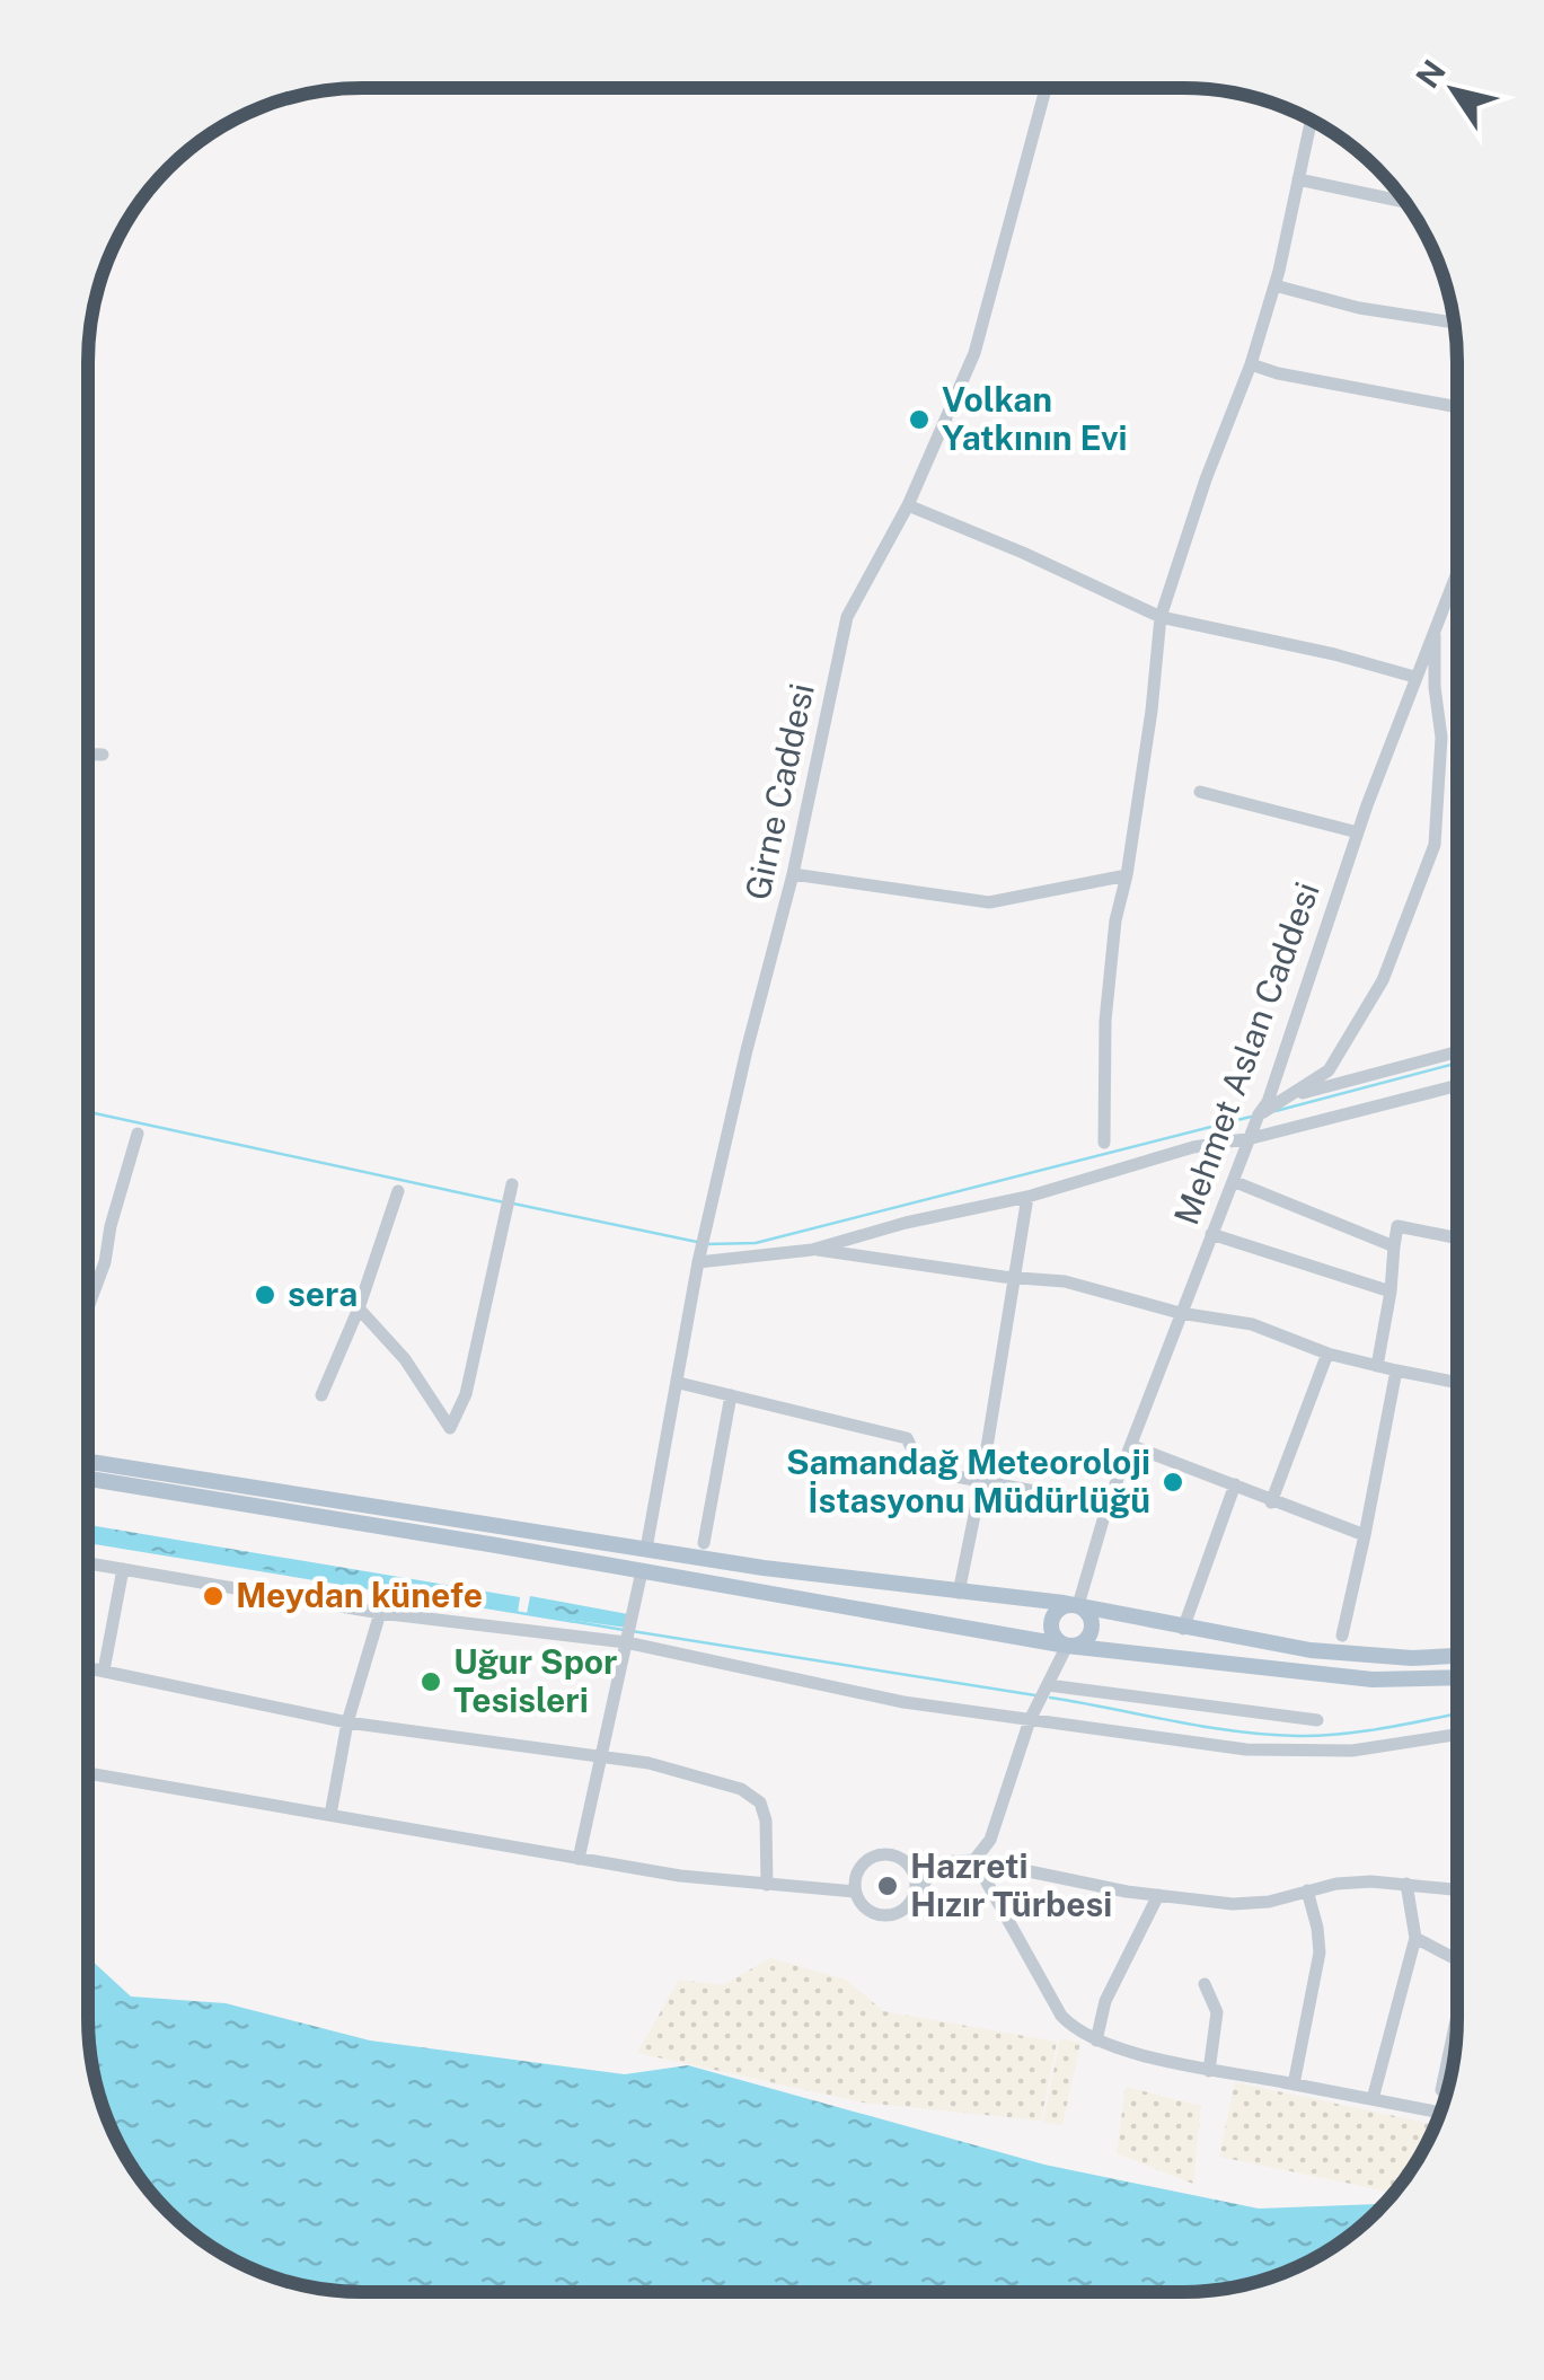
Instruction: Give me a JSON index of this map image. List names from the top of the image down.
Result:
{
  "streets": {
    "street": ["Girne Caddesi", "Mehmet Aslan Caddesi"]
  },
  "places": [
    "Volkan Yatkının Evi",
    "sera",
    "Samandağ Meteoroloji İstasyonu Müdürlüğü",
    "Meydan künefe",
    "Uğur Spor Tesisleri",
    "Hazreti Hızır Türbesi"
  ],
  "north": "top left"
}
